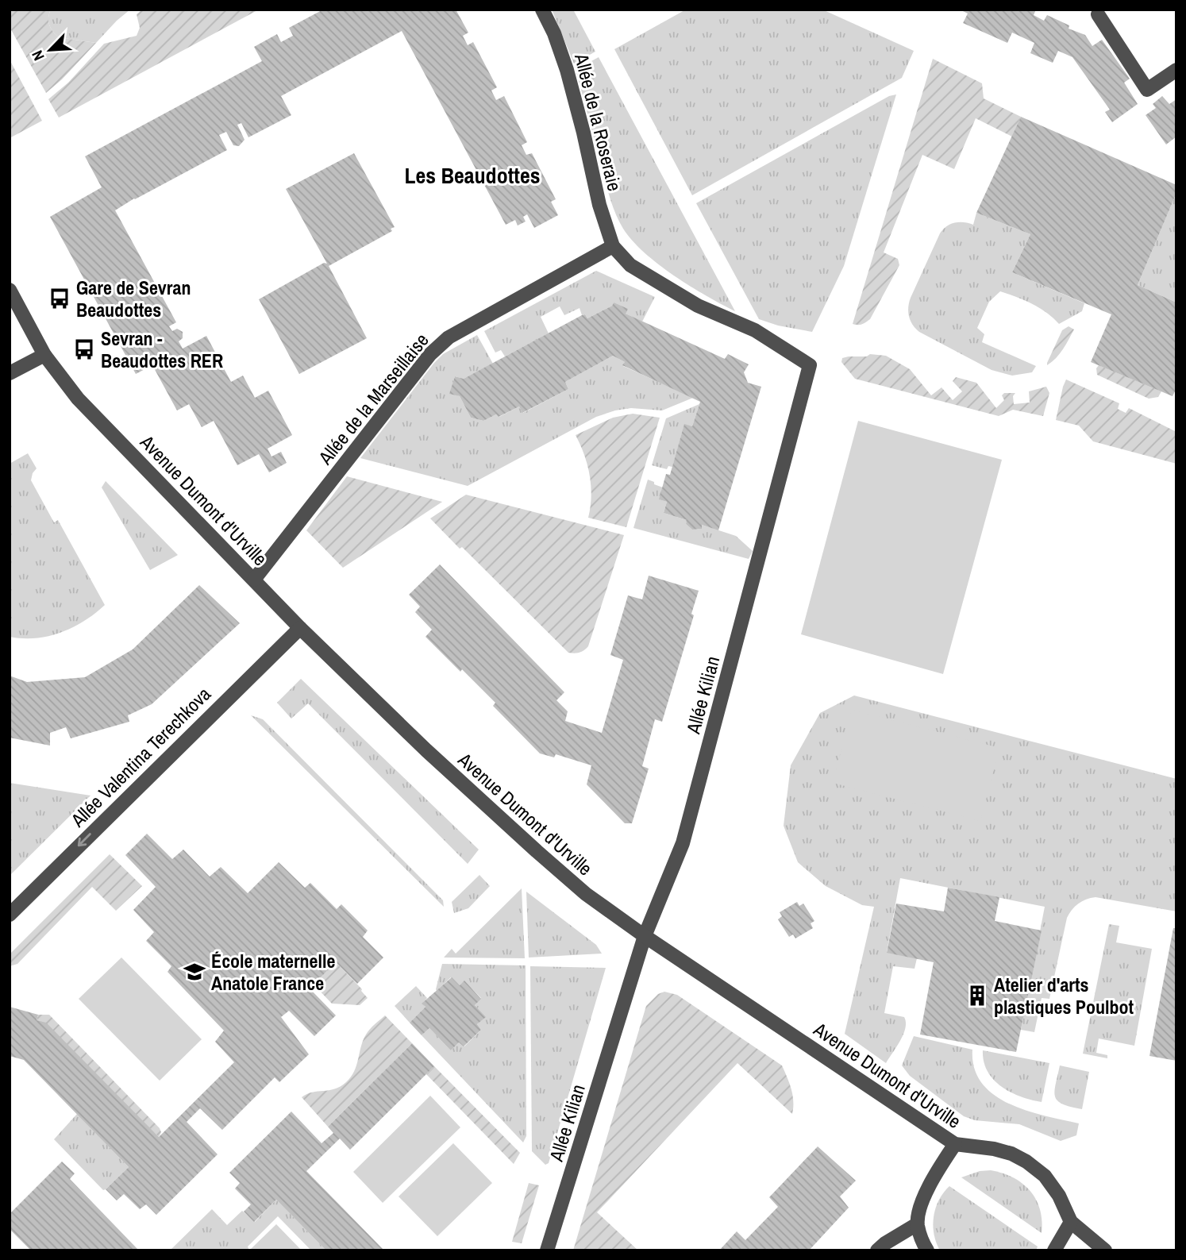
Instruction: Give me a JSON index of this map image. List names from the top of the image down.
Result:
{
  "streets": {
    "street": [
      "Allée de la Roseraie",
      "Allée de la Marseillaise",
      "Avenue Dumont d'Urville",
      "Allée Kilian",
      "Allée Valentina Terechkova"
    ]
  },
  "crossings": [
    ["Allée de la Roseraie", "Allée de la Marseillaise"],
    ["Allée de la Roseraie", "Allée Kilian"],
    ["Allée de la Marseillaise", "Avenue Dumont d'Urville"],
    ["Allée de la Marseillaise", "Allée Kilian"],
    ["Avenue Dumont d'Urville", "Allée Kilian"],
    ["Avenue Dumont d'Urville", "Allée Valentina Terechkova"]
  ],
  "one_way": ["Allée Valentina Terechkova"],
  "districts": ["Les Beaudottes"],
  "places": {
    "bus stop": ["Gare de Sevran Beaudottes", "Sevran - Beaudottes RER"],
    "school or university": ["École maternelle Anatole France"],
    "building": ["Atelier d'arts plastiques Poulbot"]
  },
  "north": "bottom left"
}
